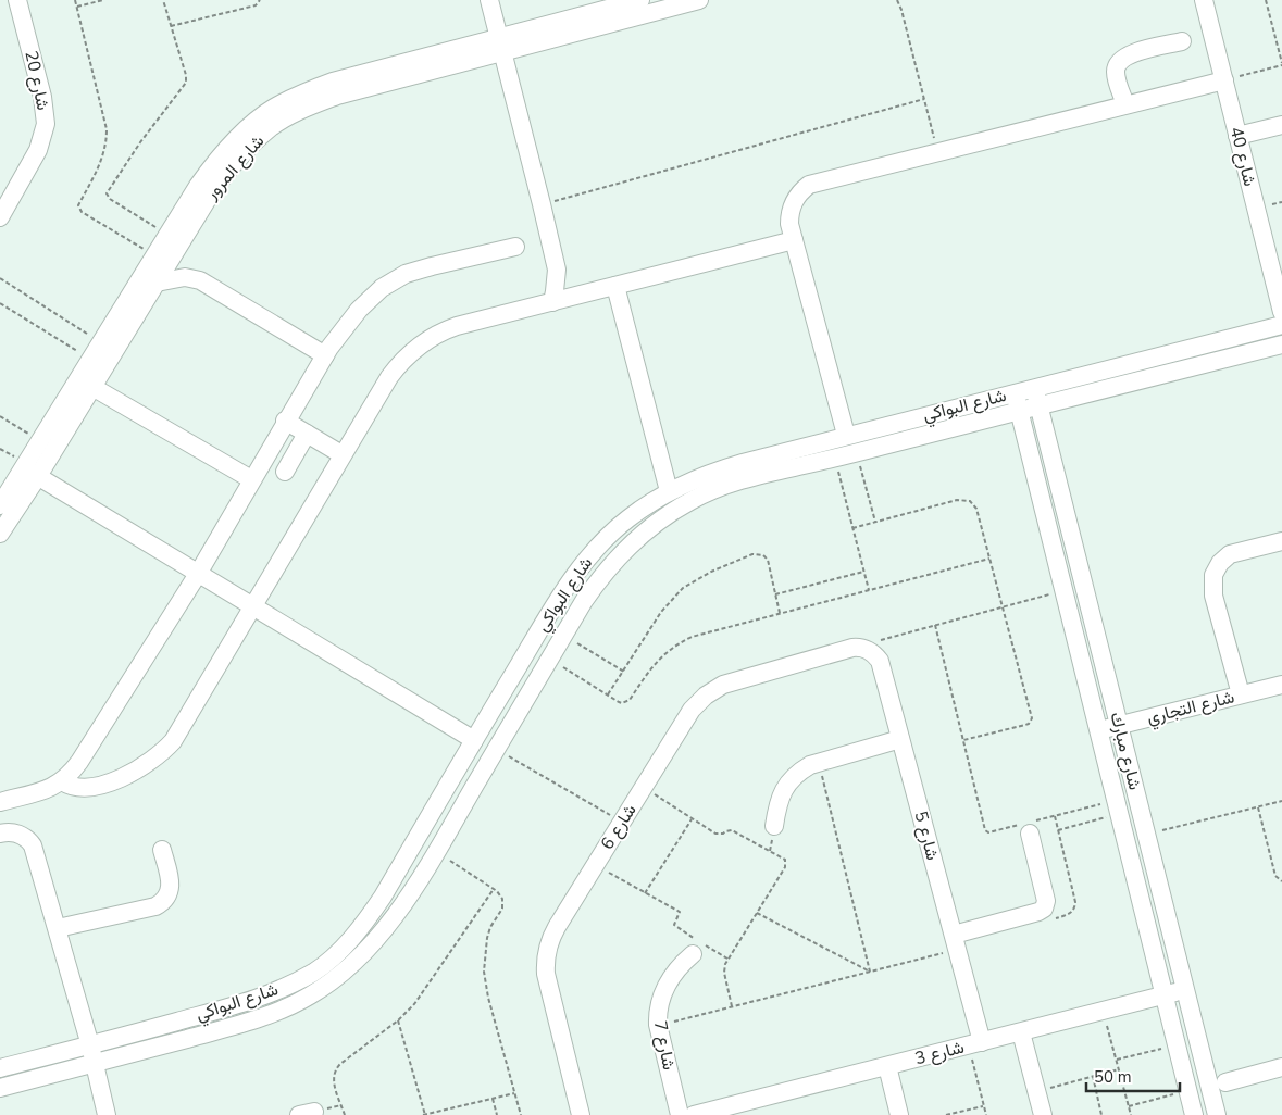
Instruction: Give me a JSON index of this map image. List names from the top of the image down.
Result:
{
  "streets": {
    "street": [
      "شارع 20",
      "شارع 40",
      "شارع المرور",
      "شارع البواكي",
      "شارع التجاري",
      "شارع مبارك",
      "شارع 6",
      "شارع 5",
      "شارع 7",
      "شارع 3"
    ]
  },
  "crossings": [
    ["شارع البواكي", "شارع مبارك"],
    ["شارع التجاري", "شارع مبارك"],
    ["شارع مبارك", "شارع 3"],
    ["شارع 6", "شارع 5"],
    ["شارع 5", "شارع 3"]
  ],
  "scale_bar": "50 m"
}
